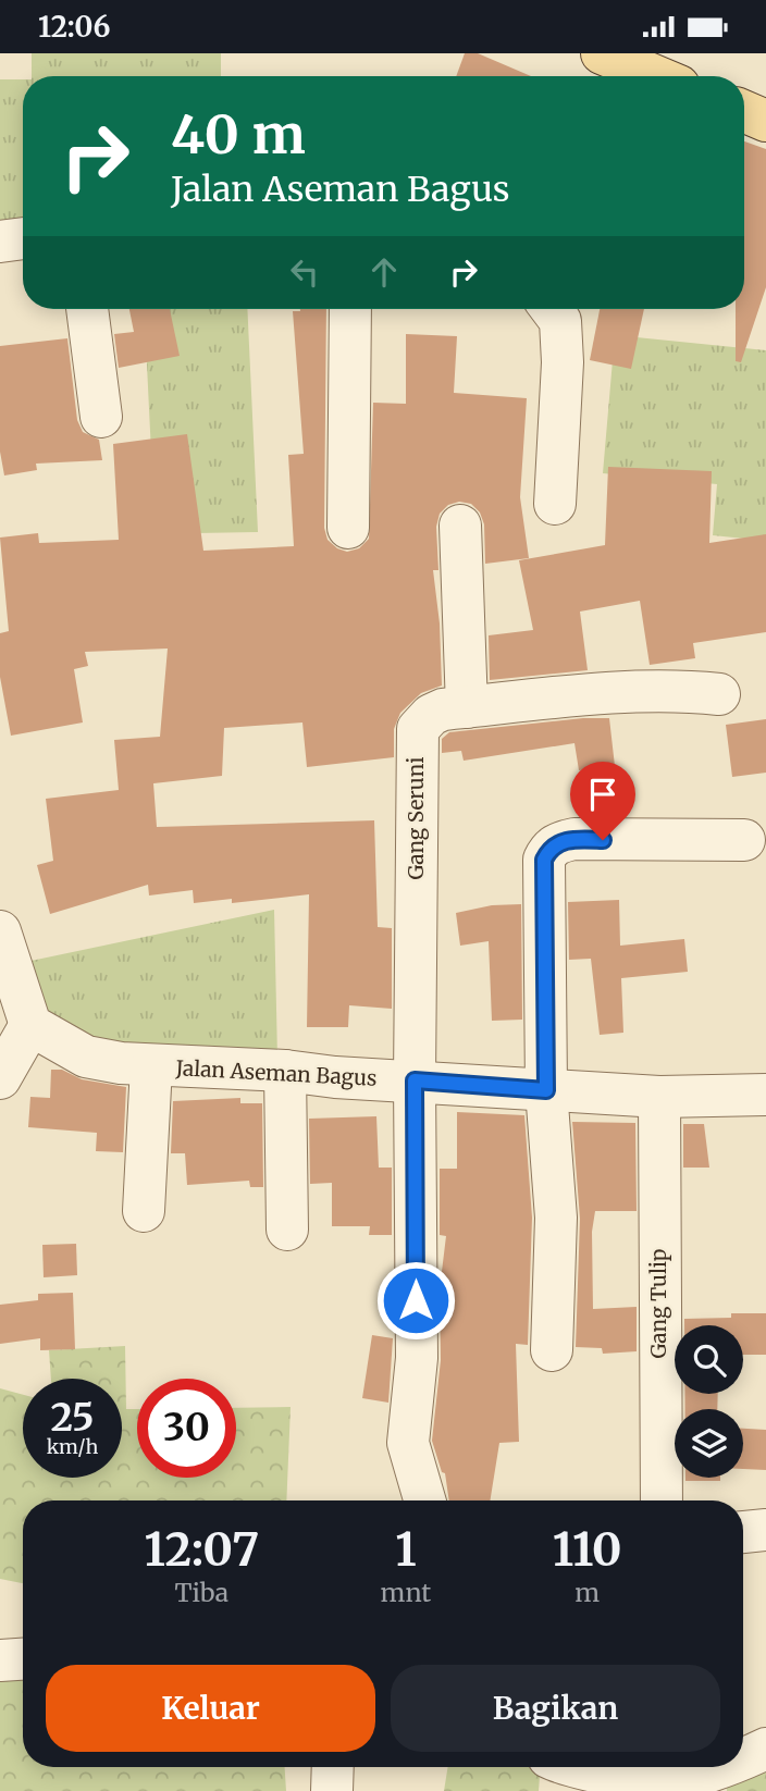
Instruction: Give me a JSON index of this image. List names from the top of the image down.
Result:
{
  "streets": {
    "street": ["Gang Seruni", "Jalan Aseman Bagus", "Gang Tulip"]
  },
  "crossings": [
    ["Gang Seruni", "Jalan Aseman Bagus"],
    ["Jalan Aseman Bagus", "Gang Tulip"]
  ],
  "page": {
    "status": "12:06",
    "turn": ["40 m", "Jalan Aseman Bagus"],
    "speed": "25 km/h",
    "limit": "30",
    "eta": [
      "12:07",
      "Tiba",
      "1",
      "mnt",
      "110",
      "m"
    ],
    "buttons": ["Keluar", "Bagikan"]
  }
}
